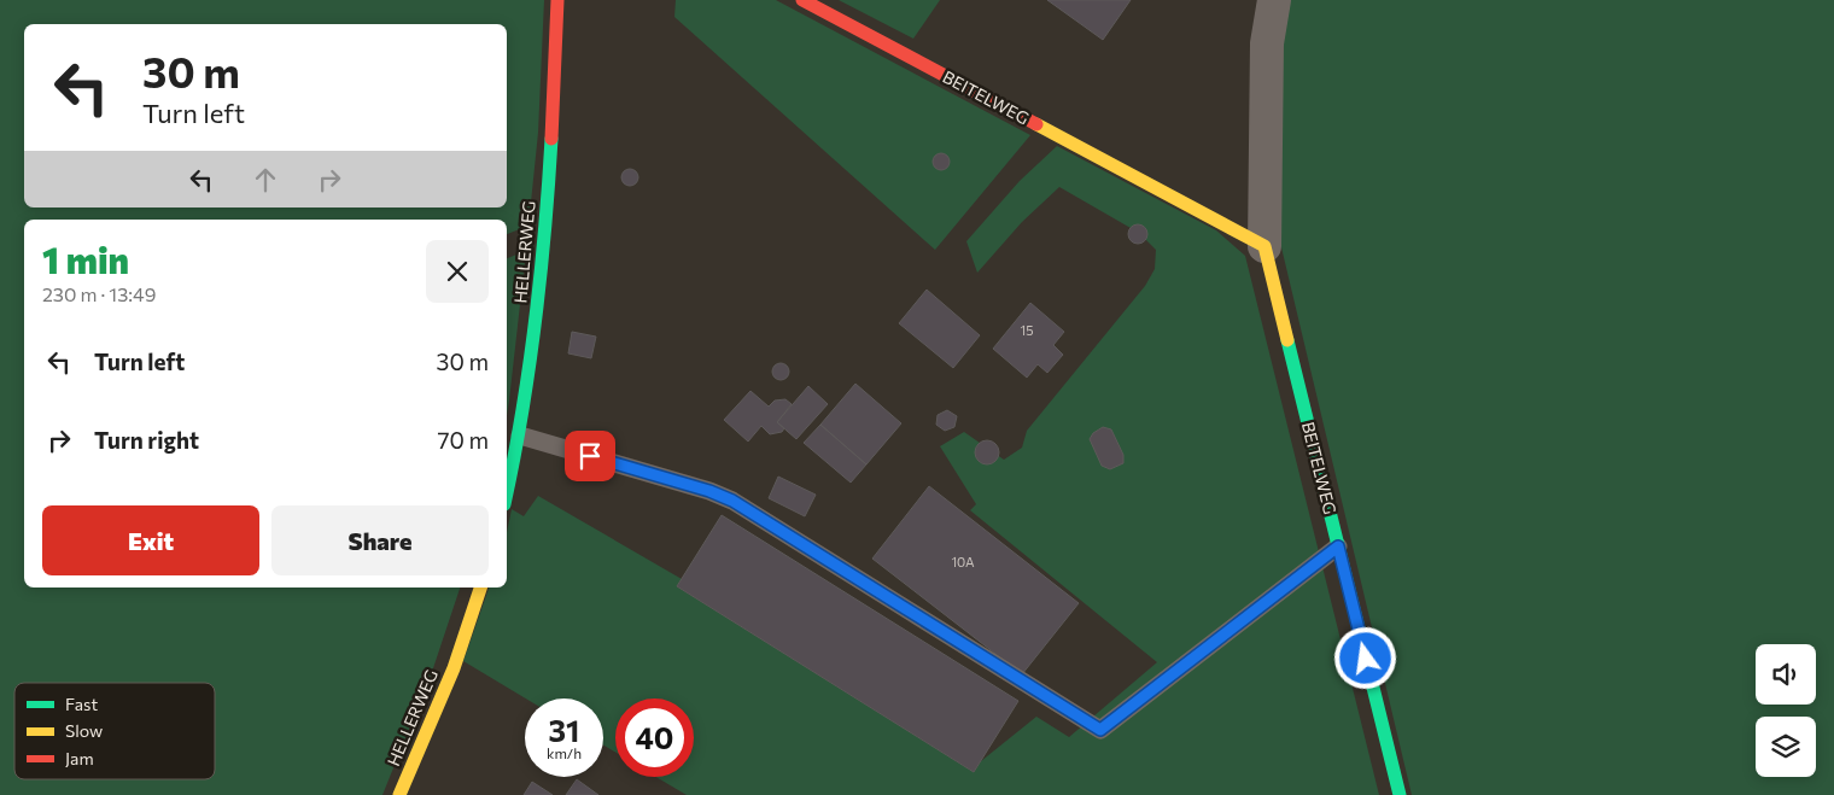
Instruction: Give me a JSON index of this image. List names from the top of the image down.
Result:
{
  "streets": {
    "street": ["BEITELWEG", "HELLERWEG"]
  },
  "house_numbers": ["15", "10A"],
  "legend": ["Fast", "Slow", "Jam"],
  "page": {
    "turn": ["30 m", "Turn left"],
    "heading": ["1 min", "230 m · 13:49"],
    "list": [
      {
        "name": "Turn left",
        "value": "30 m"
      },
      {
        "name": "Turn right",
        "value": "70 m"
      }
    ],
    "buttons": ["Exit", "Share"],
    "speed": "31 km/h",
    "limit": "40"
  }
}
